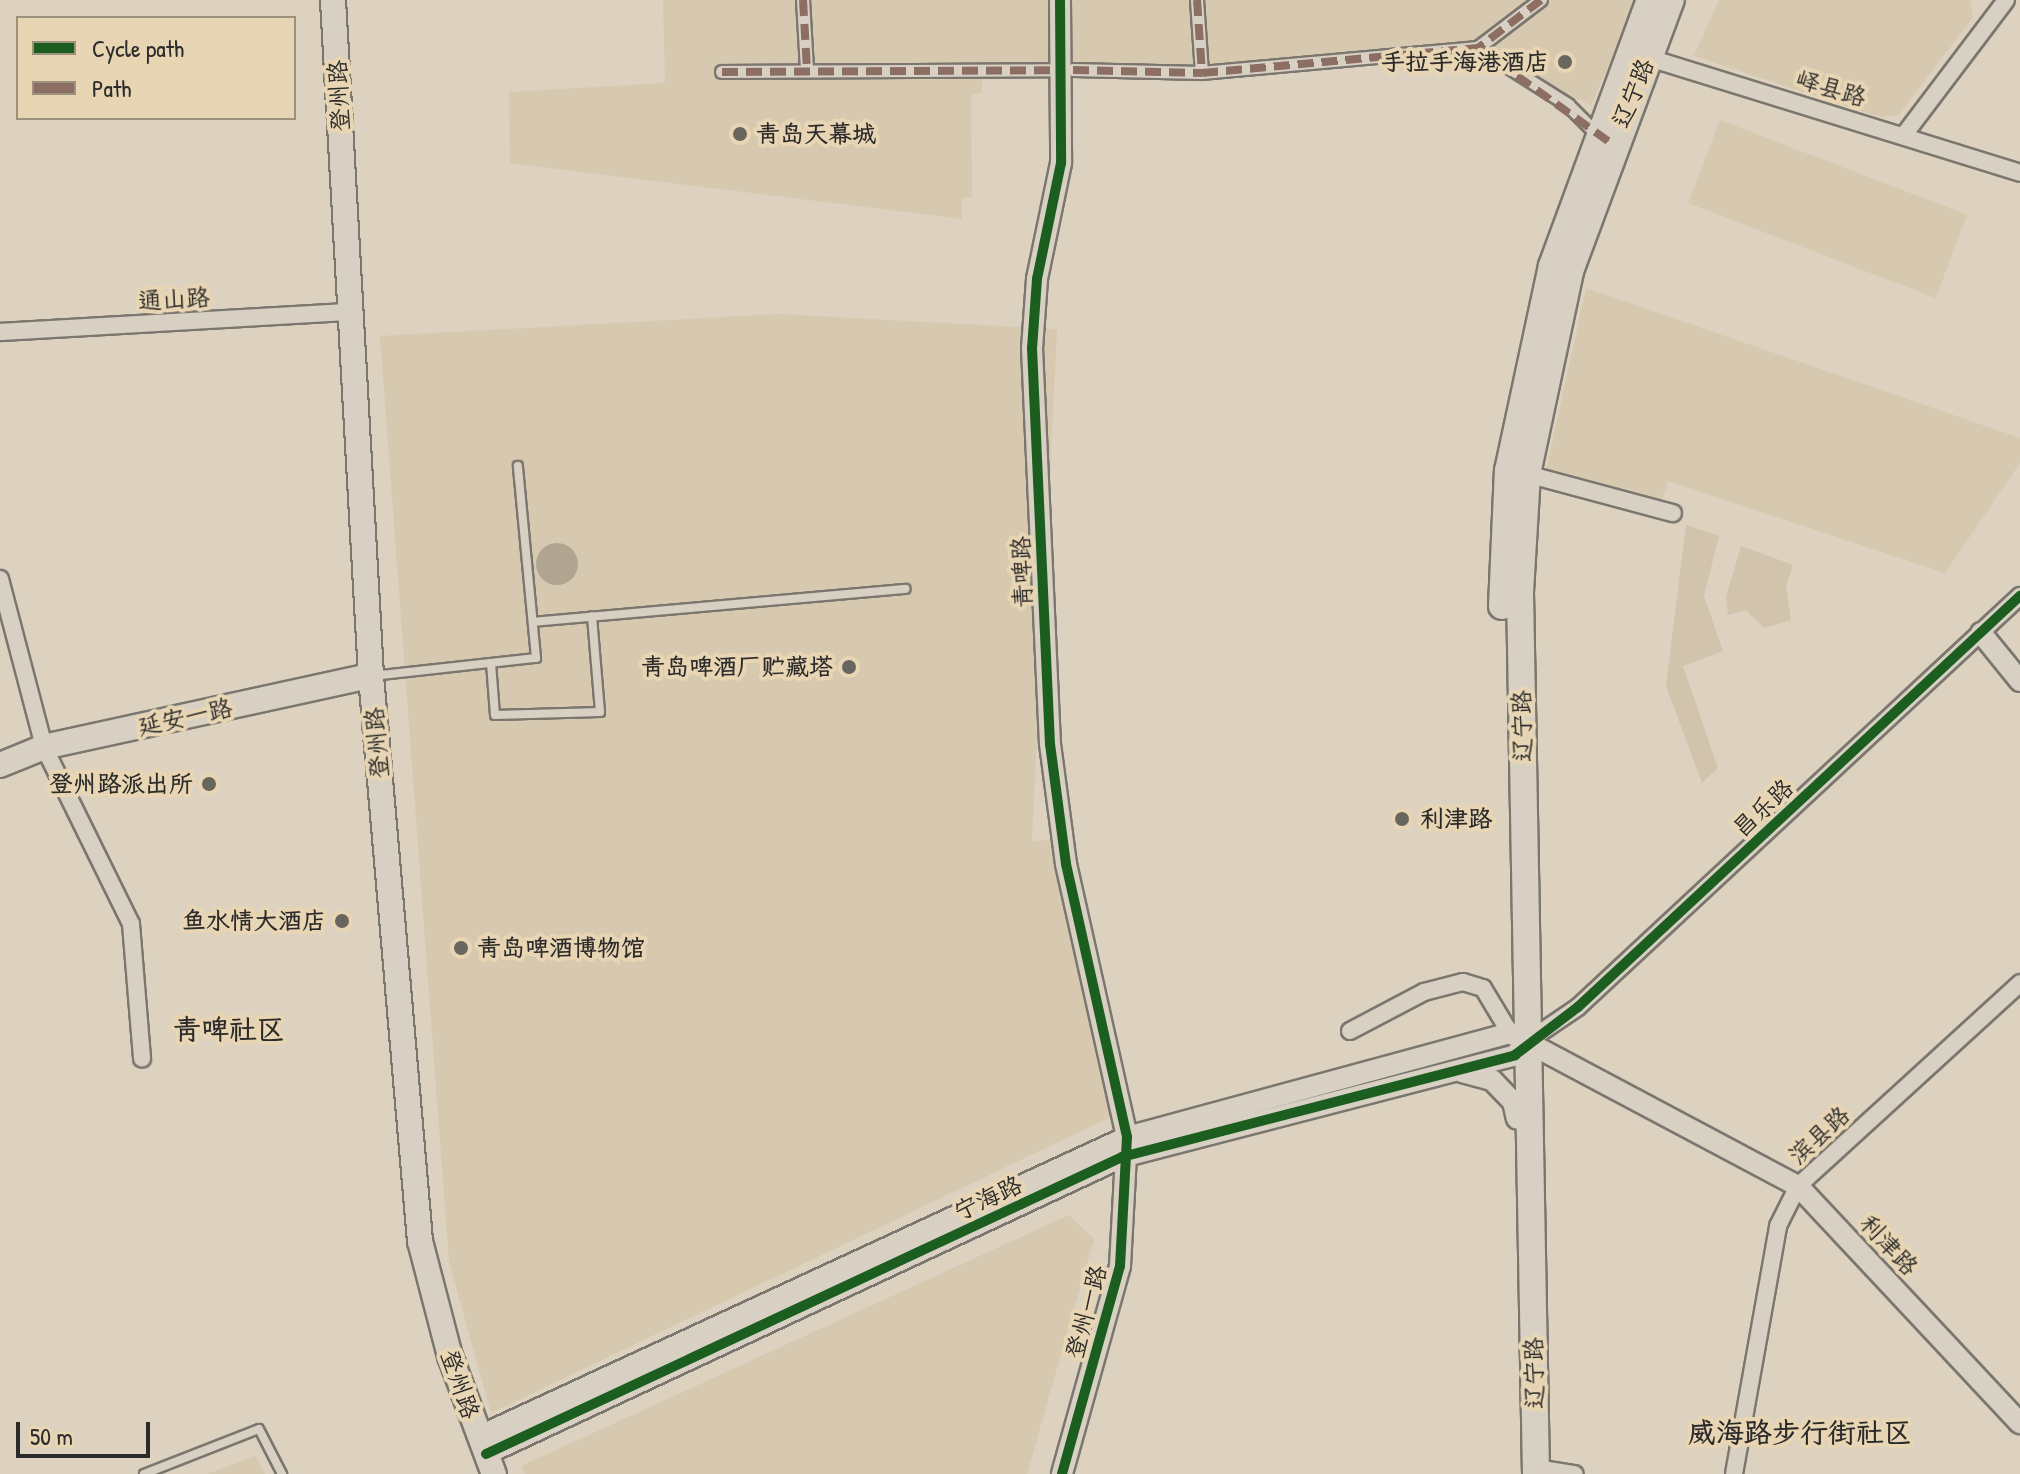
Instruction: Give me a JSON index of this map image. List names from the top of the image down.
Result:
{
  "streets": {
    "main road": ["辽宁路", "登州路", "延安一路"],
    "street": [
      "峄县路",
      "通山路",
      "青啤路",
      "昌乐路",
      "滨县路",
      "宁海路",
      "利津路",
      "登州一路"
    ]
  },
  "crossings": [
    ["峄县路", "辽宁路"],
    ["辽宁路", "昌乐路"],
    ["辽宁路", "宁海路"],
    ["辽宁路", "利津路"],
    ["登州路", "通山路"],
    ["登州路", "延安一路"],
    ["登州路", "宁海路"],
    ["青啤路", "宁海路"],
    ["青啤路", "登州一路"],
    ["昌乐路", "宁海路"],
    ["昌乐路", "利津路"],
    ["滨县路", "利津路"],
    ["宁海路", "利津路"],
    ["宁海路", "登州一路"]
  ],
  "districts": ["青啤社区", "威海路步行街社区"],
  "places": [
    "手拉手海港酒店",
    "青岛天幕城",
    "青岛啤酒厂贮藏塔",
    "登州路派出所",
    "利津路",
    "鱼水情大酒店",
    "青岛啤酒博物馆"
  ],
  "legend": ["Cycle path", "Path"],
  "scale_bar": "50 m"
}
